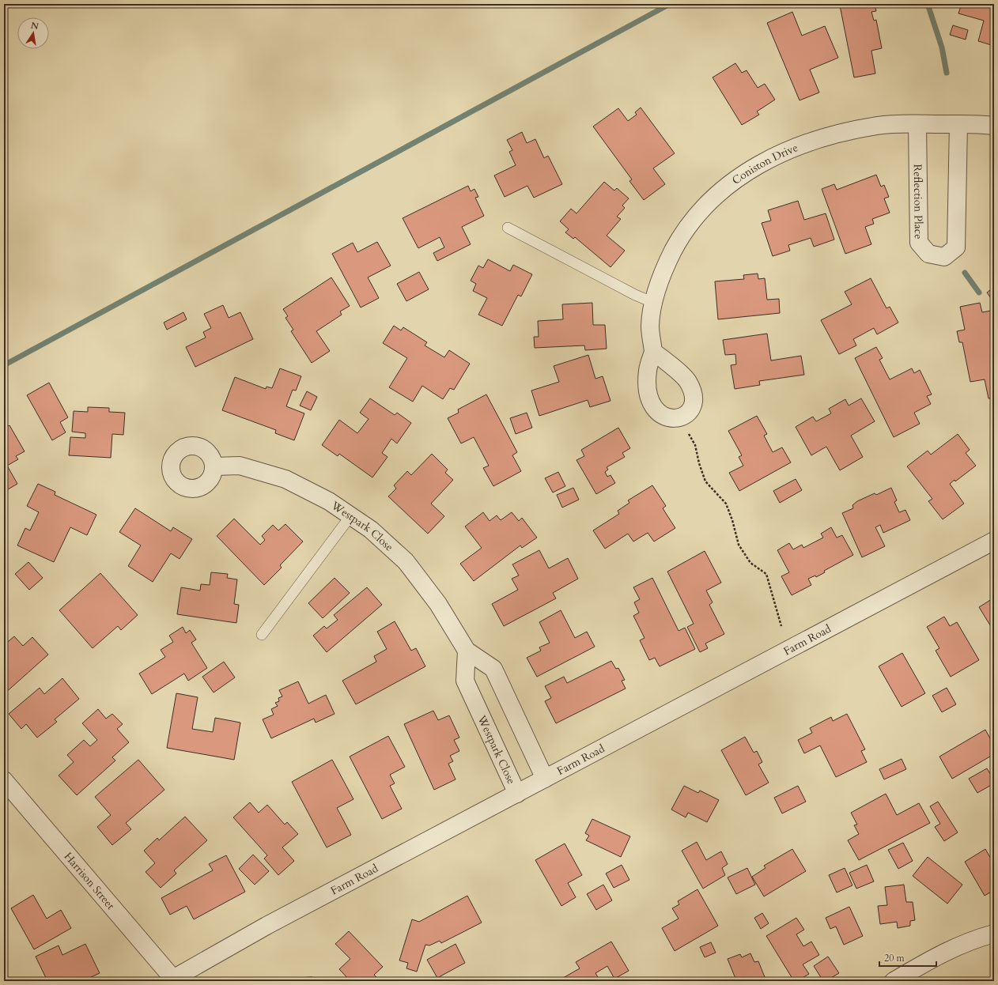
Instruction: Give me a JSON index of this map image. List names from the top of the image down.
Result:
{
  "streets": {
    "street": [
      "Coniston Drive",
      "Reflection Place",
      "Westpark Close",
      "Farm Road",
      "Harrison Street"
    ]
  },
  "crossings": [
    ["Coniston Drive", "Reflection Place"],
    ["Westpark Close", "Farm Road"],
    ["Farm Road", "Harrison Street"]
  ],
  "scale_bar": "20 m",
  "north": "top"
}
